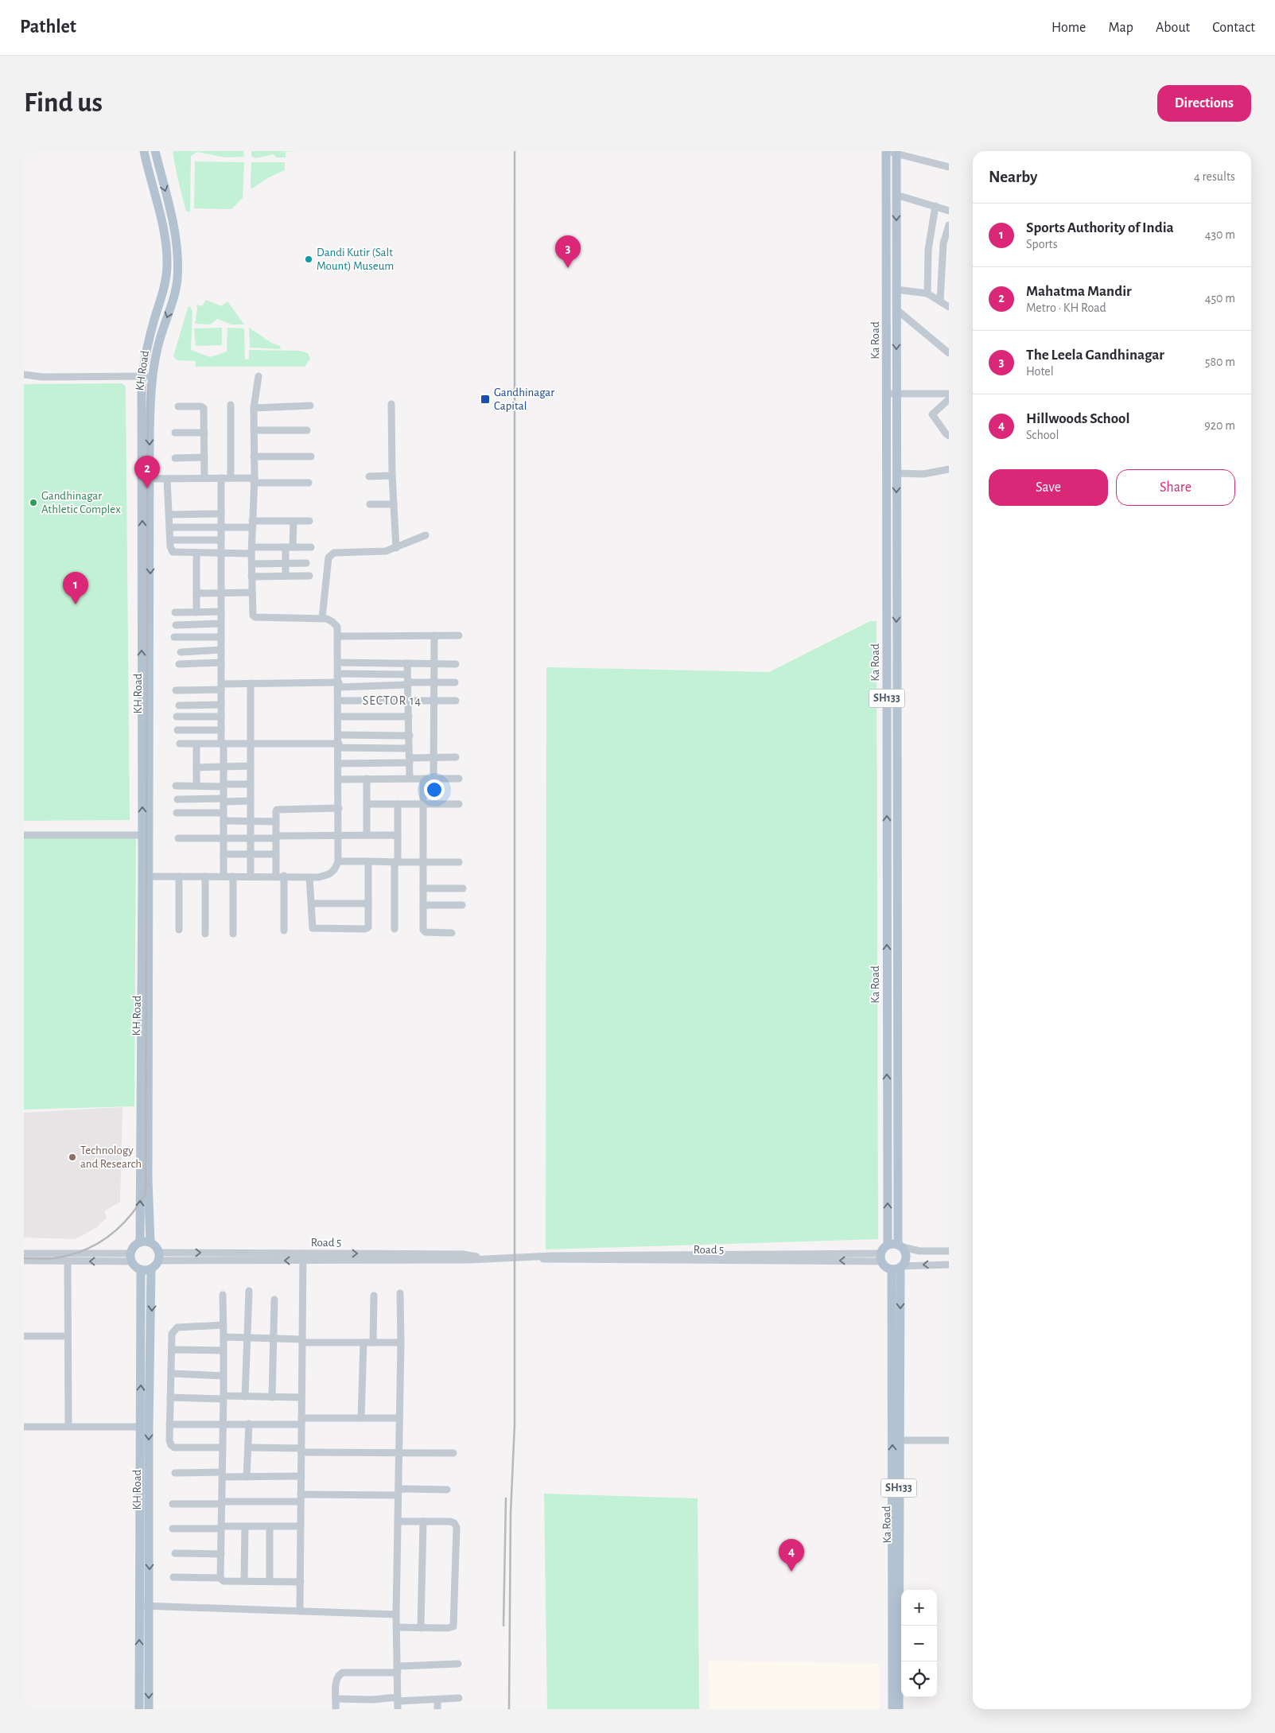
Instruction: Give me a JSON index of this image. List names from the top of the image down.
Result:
{
  "streets": {
    "main road": ["Ka Road", "KH Road", "SH133"],
    "street": ["Road 5"]
  },
  "crossings": [
    ["Ka Road", "SH133"],
    ["Ka Road", "Road 5"],
    ["KH Road", "Road 5"],
    ["SH133", "Road 5"]
  ],
  "districts": ["SECTOR 14"],
  "places": {
    "other": ["Dandi Kutir (Salt Mount) Museum", "Gandhinagar Athletic Complex", "Technology and Research"],
    "transit": ["Gandhinagar Capital"]
  },
  "page": {
    "header": "Pathlet",
    "nav": [
      "Home",
      "Map",
      "About",
      "Contact"
    ],
    "buttons": [
      "Directions",
      ["Save", "Share"]
    ],
    "title": "Find us",
    "heading": ["Nearby", "4 results"],
    "list": [
      {
        "mark": "1",
        "name": "Sports Authority of India",
        "note": "Sports",
        "value": "430 m"
      },
      {
        "mark": "2",
        "name": "Mahatma Mandir",
        "note": "Metro · KH Road",
        "value": "450 m"
      },
      {
        "mark": "3",
        "name": "The Leela Gandhinagar",
        "note": "Hotel",
        "value": "580 m"
      },
      {
        "mark": "4",
        "name": "Hillwoods School",
        "note": "School",
        "value": "920 m"
      }
    ],
    "pins": [
      "3",
      "2",
      "1",
      "4"
    ],
    "map_buttons": ["+", "−"]
  }
}
